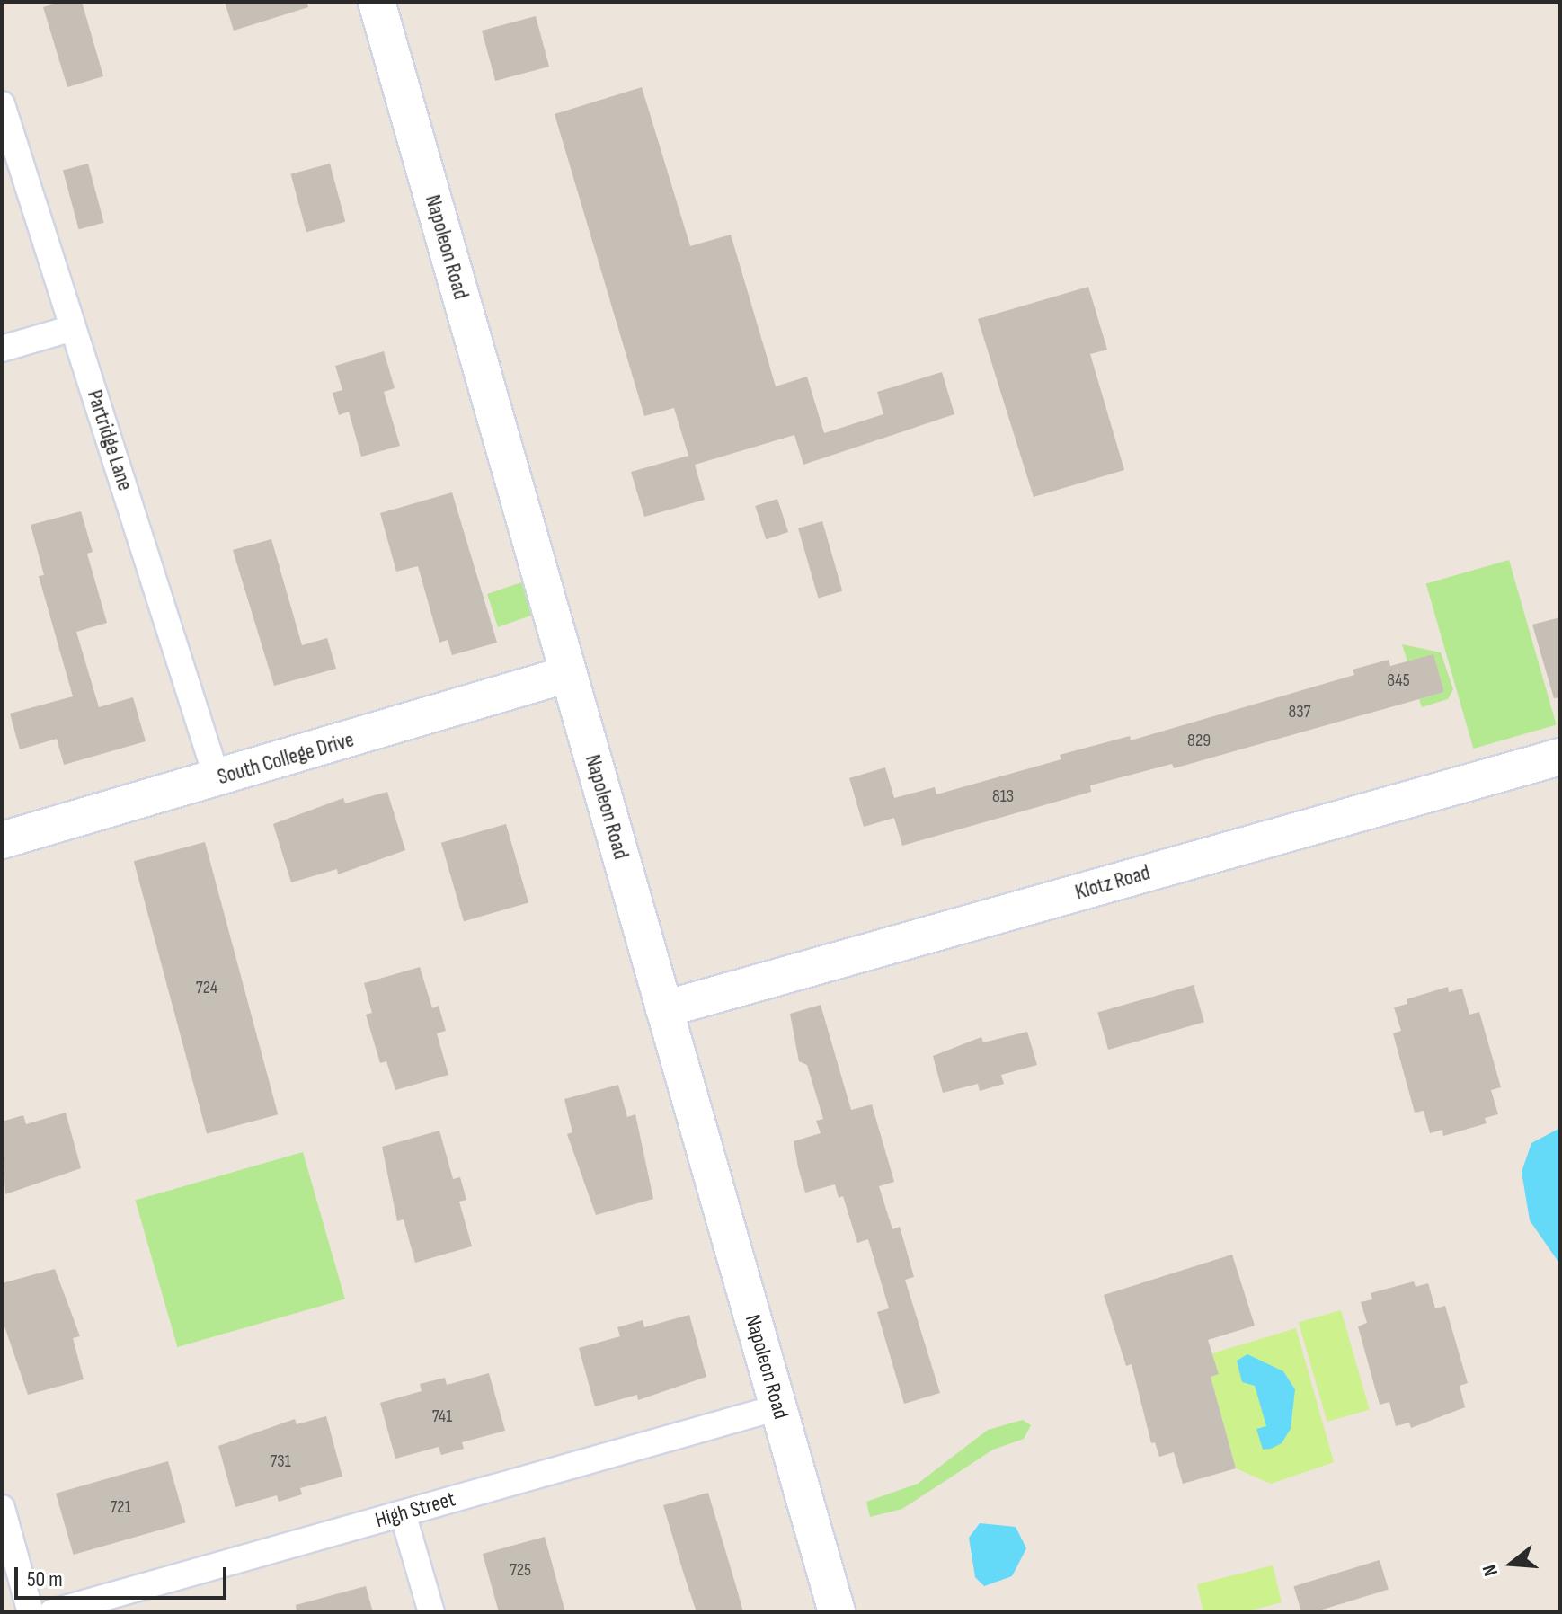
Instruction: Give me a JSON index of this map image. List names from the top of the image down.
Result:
{
  "streets": {
    "main road": ["Napoleon Road", "South College Drive", "Klotz Road"],
    "street": ["Partridge Lane", "High Street"]
  },
  "crossings": [
    ["Napoleon Road", "South College Drive"],
    ["Napoleon Road", "Klotz Road"],
    ["Napoleon Road", "High Street"],
    ["Partridge Lane", "South College Drive"]
  ],
  "house_numbers": [
    "845",
    "837",
    "829",
    "813",
    "724",
    "741",
    "731",
    "721",
    "725"
  ],
  "scale_bar": "50 m",
  "north": "left"
}
